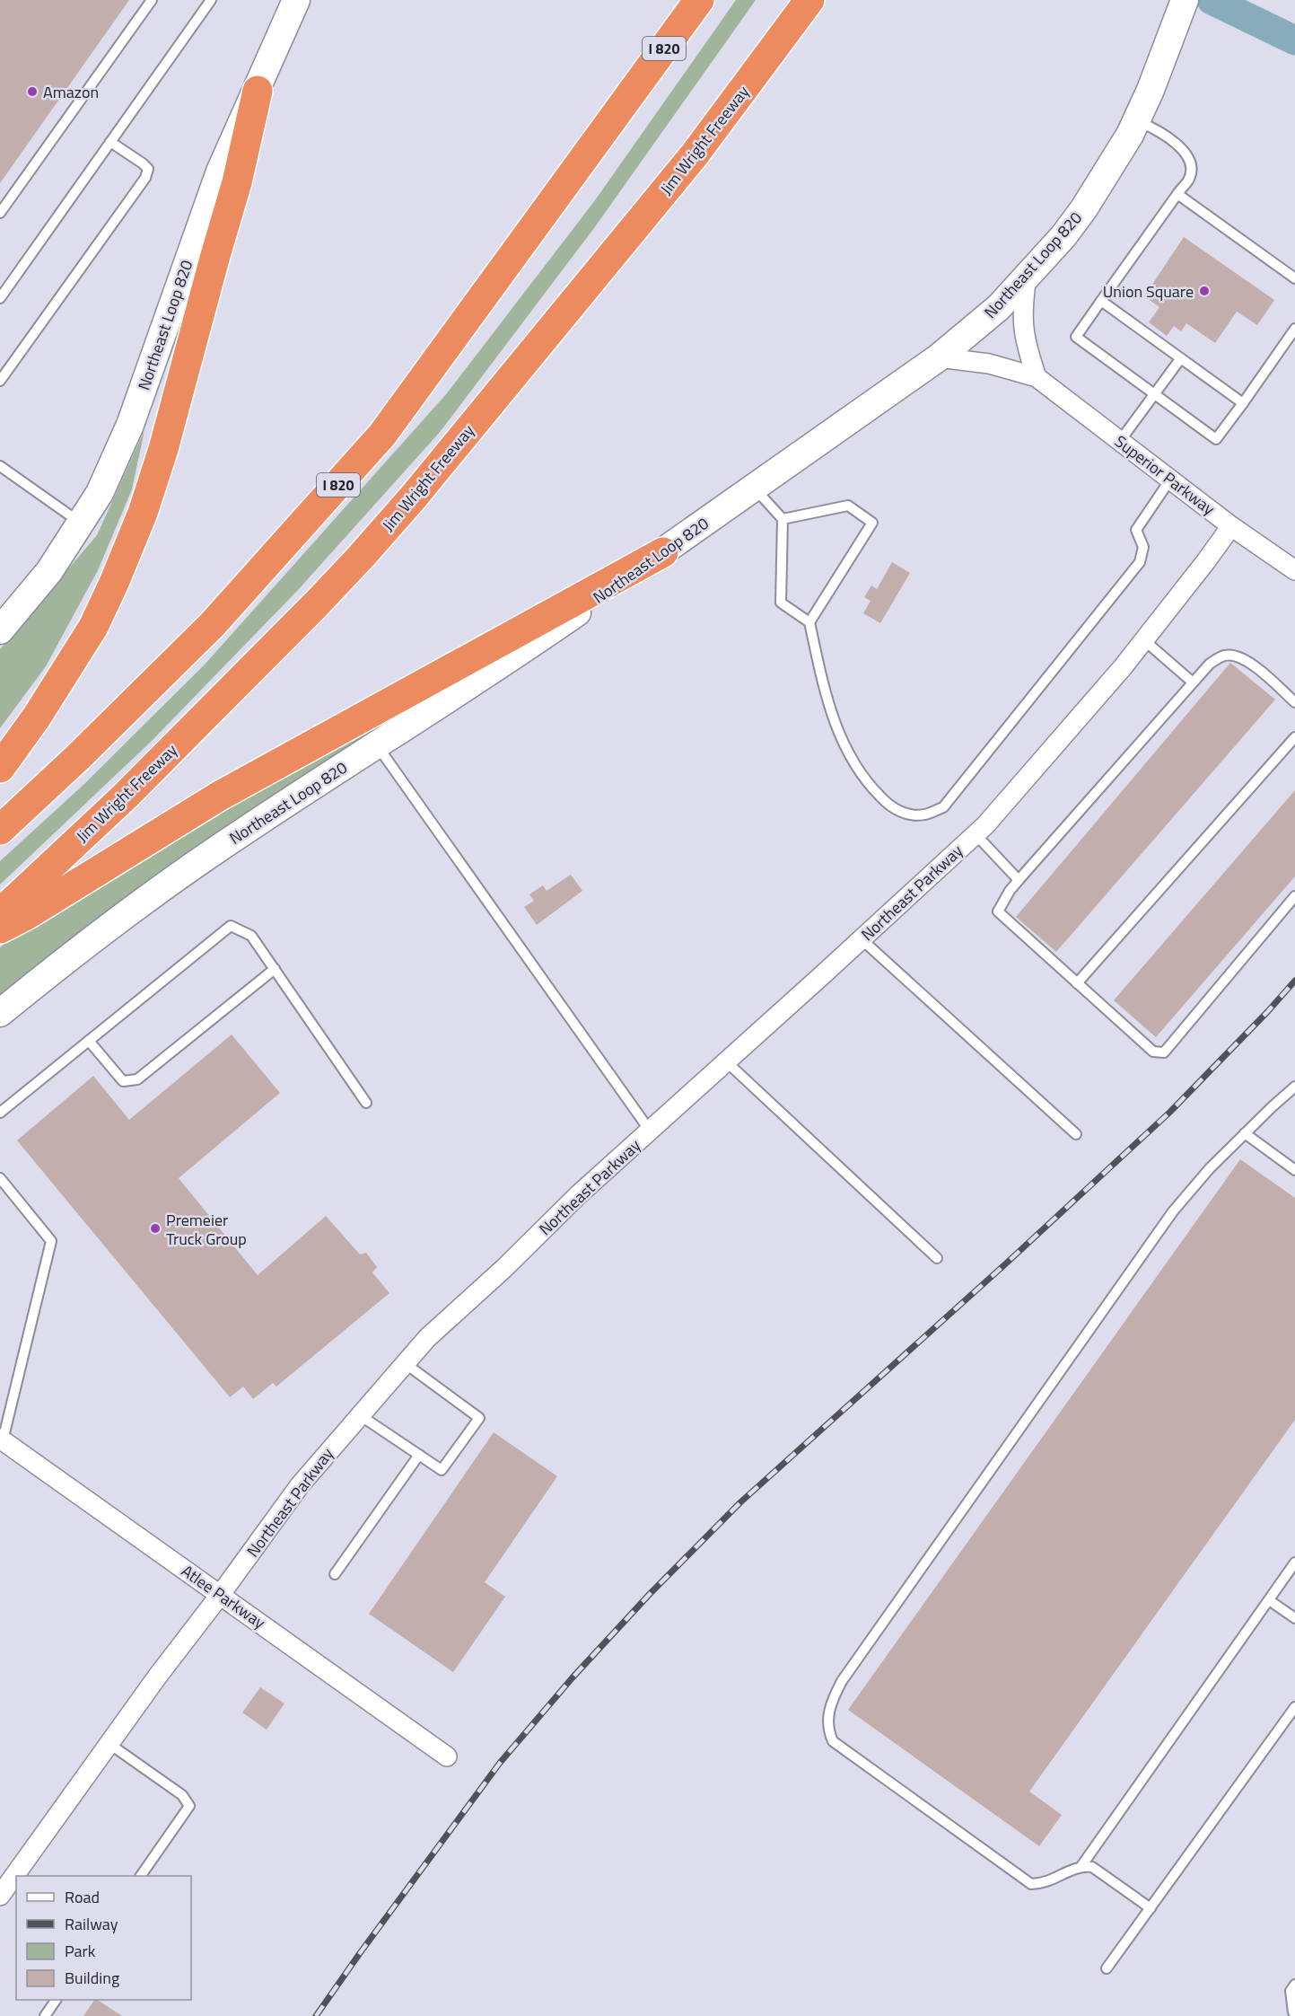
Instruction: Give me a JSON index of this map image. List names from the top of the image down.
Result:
{
  "streets": {
    "highway": ["I 820", "Jim Wright Freeway"],
    "main road": ["Northeast Loop 820"],
    "street": ["Superior Parkway", "Northeast Parkway", "Atlee Parkway"]
  },
  "crossings": [
    ["Northeast Loop 820", "Superior Parkway"],
    ["Superior Parkway", "Northeast Parkway"],
    ["Northeast Parkway", "Atlee Parkway"]
  ],
  "places": ["Amazon", "Union Square", "Premeier Truck Group"],
  "legend": [
    "Road",
    "Railway",
    "Park",
    "Building"
  ]
}
